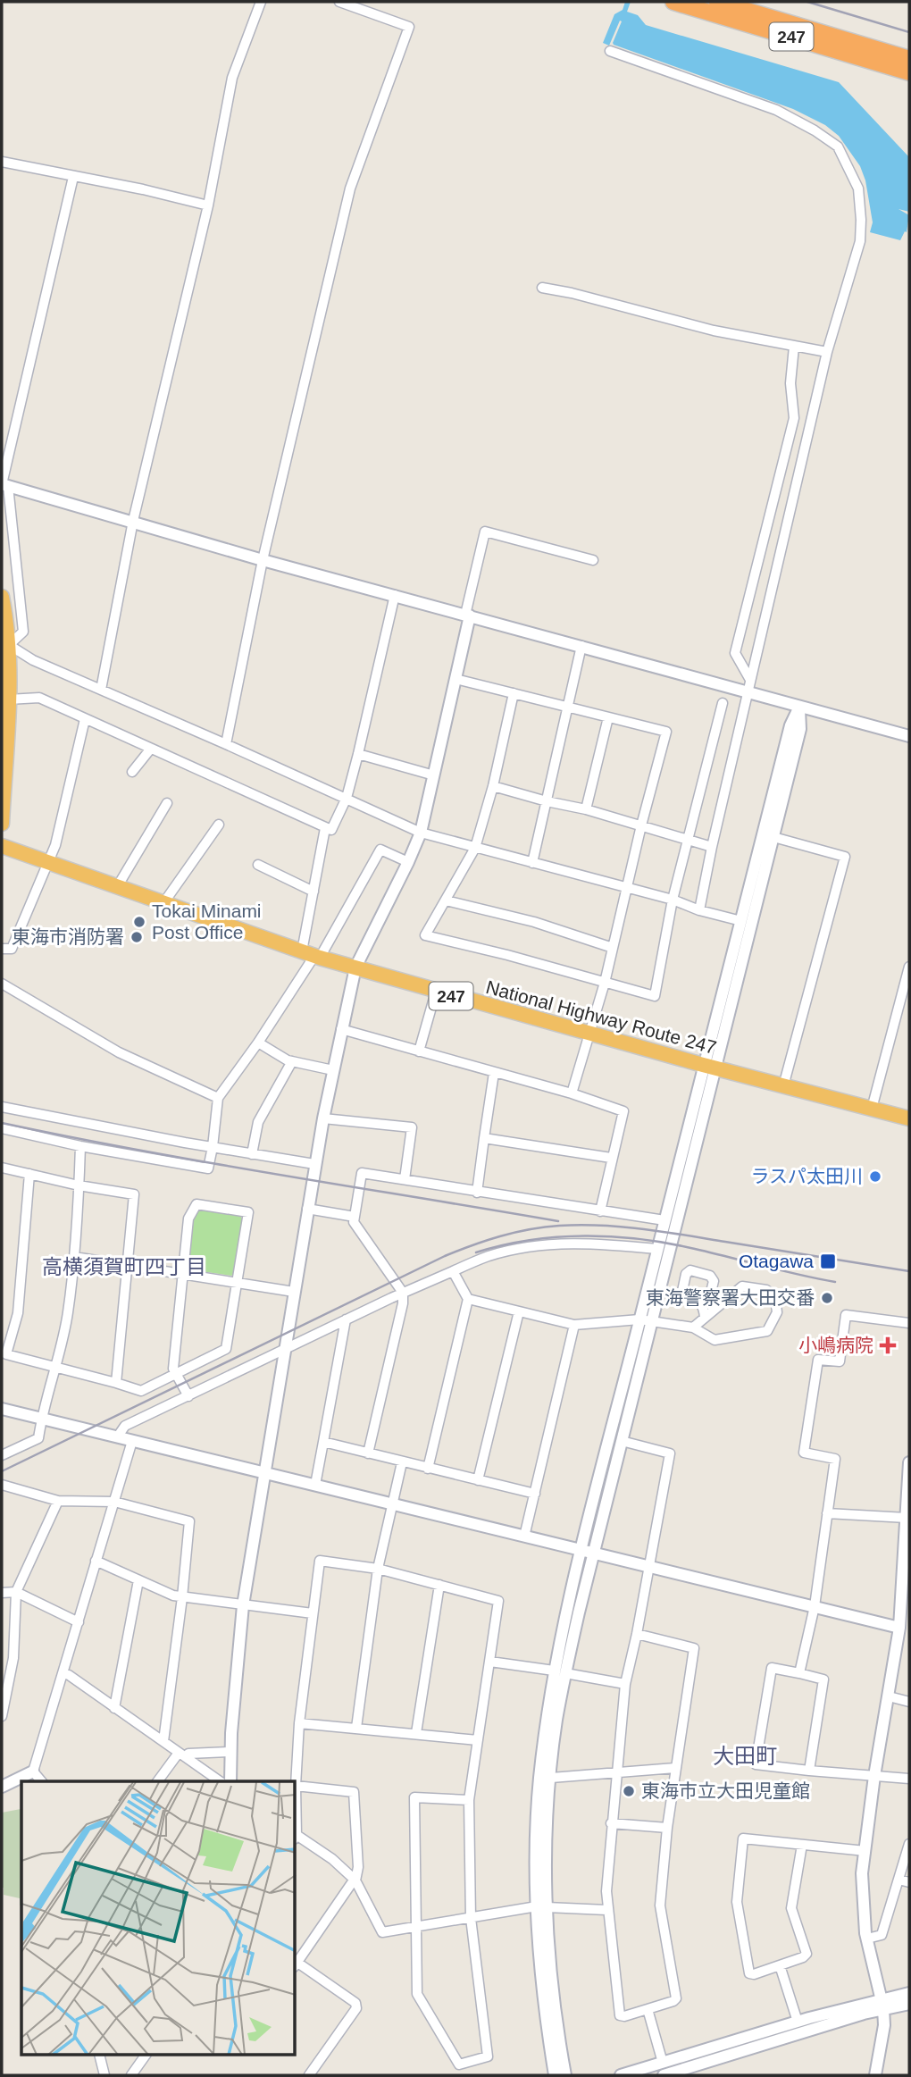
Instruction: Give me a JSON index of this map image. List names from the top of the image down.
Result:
{
  "streets": {
    "highway": ["247", "National Highway Route 247"]
  },
  "districts": ["高横須賀町四丁目", "大田町"],
  "places": {
    "other": [
      "Tokai Minami Post Office",
      "東海市消防署",
      "ラスパ太田川",
      "東海警察署大田交番",
      "東海市立大田児童館"
    ],
    "transit": ["Otagawa"],
    "health": ["小嶋病院"]
  }
}
